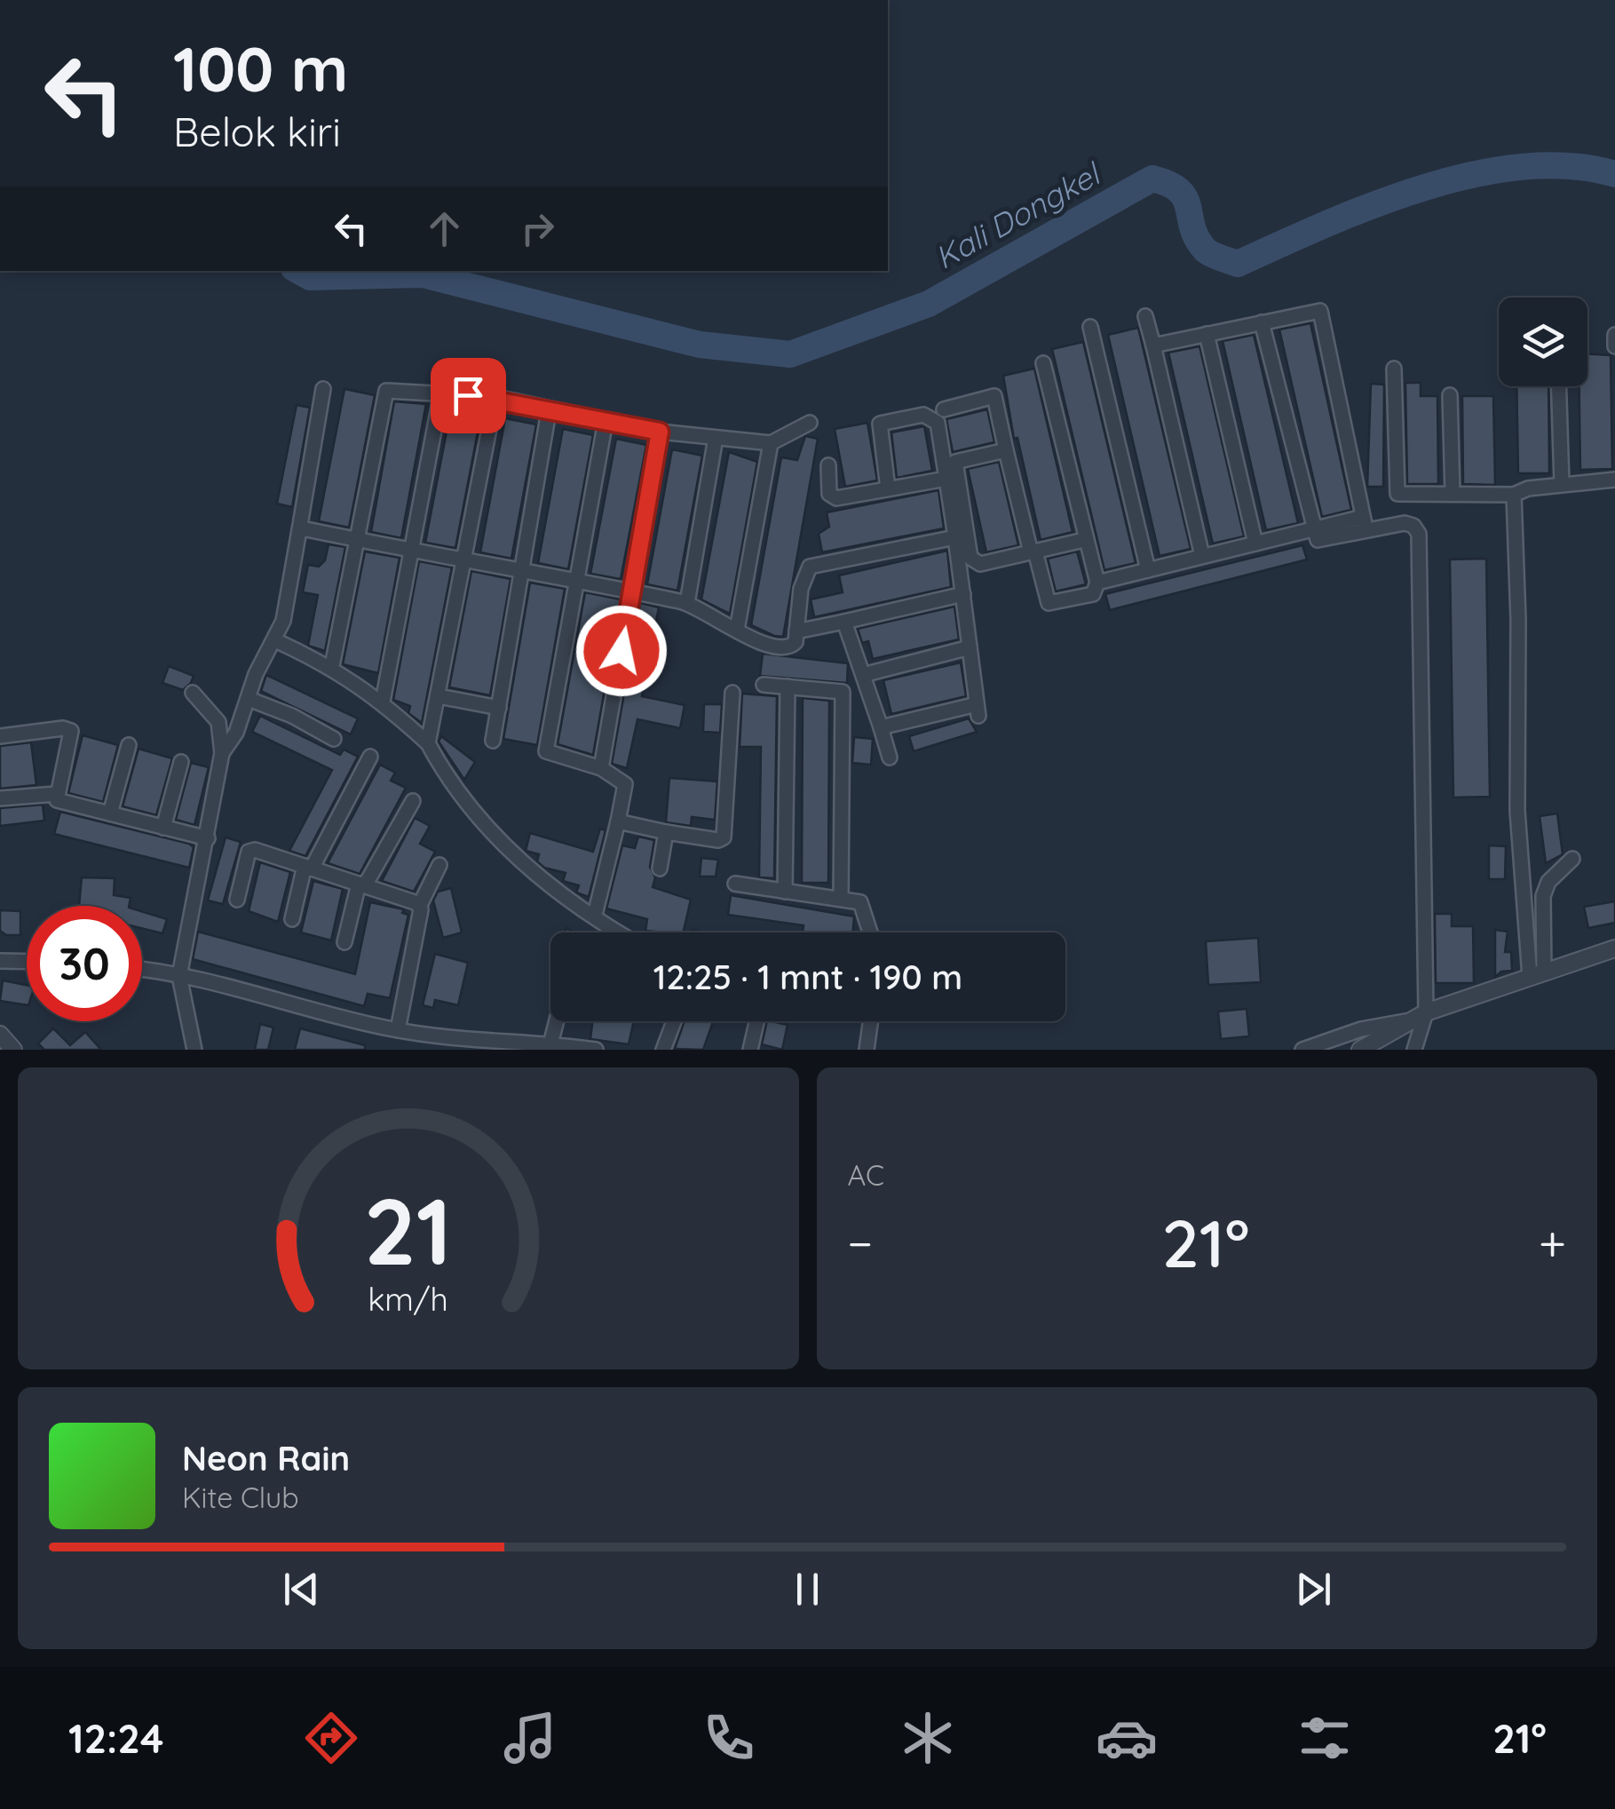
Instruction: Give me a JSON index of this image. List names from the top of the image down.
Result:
{
  "water": ["Kali Dongkel"],
  "page": {
    "turn": ["100 m", "Belok kiri"],
    "limit": "30",
    "trip": "12:25 · 1 mnt · 190 m",
    "tile": "AC",
    "heat": ["−", "21°", "+"],
    "song": ["Neon Rain", "Kite Club"],
    "tabs": ["12:24", "21°"],
    "gauge": ["21", "km/h"]
  }
}
